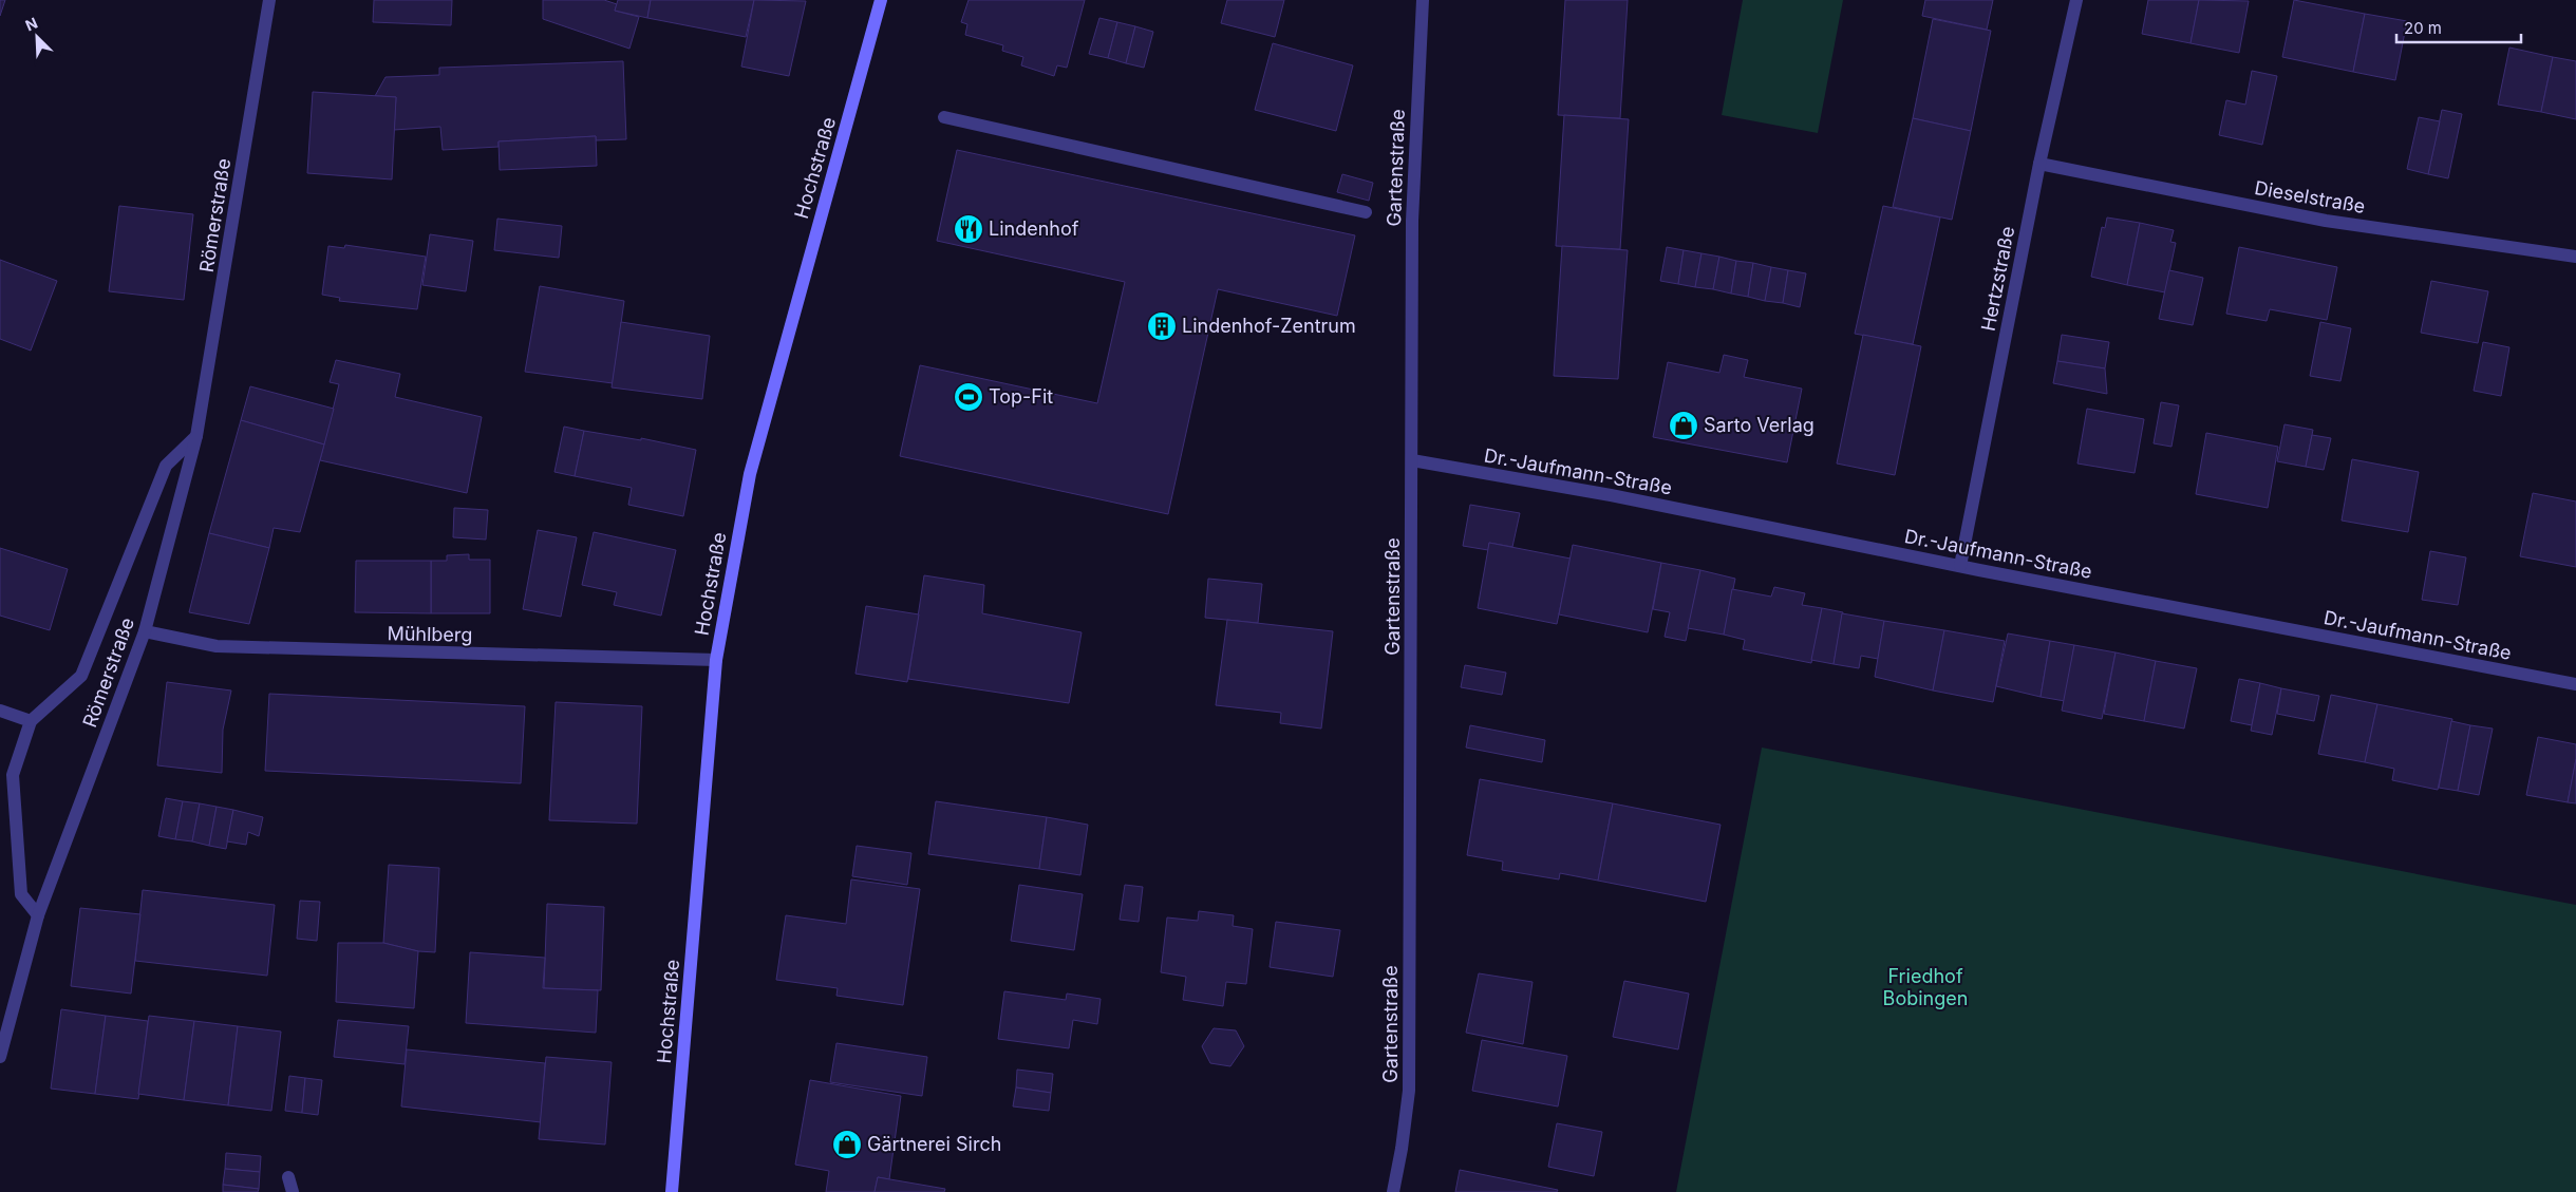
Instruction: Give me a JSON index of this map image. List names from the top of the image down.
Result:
{
  "streets": {
    "street": [
      "Hochstraße",
      "Gartenstraße",
      "Dieselstraße",
      "Römerstraße",
      "Hertzstraße",
      "Dr.-Jaufmann-Straße",
      "Mühlberg"
    ]
  },
  "crossings": [
    ["Hochstraße", "Mühlberg"],
    ["Gartenstraße", "Dr.-Jaufmann-Straße"],
    ["Dieselstraße", "Hertzstraße"],
    ["Römerstraße", "Mühlberg"],
    ["Hertzstraße", "Dr.-Jaufmann-Straße"]
  ],
  "parks": ["Friedhof Bobingen"],
  "places": {
    "restaurant": ["Lindenhof"],
    "building": ["Lindenhof-Zentrum"],
    "sports": ["Top-Fit"],
    "shop": ["Sarto Verlag", "Gärtnerei Sirch"]
  },
  "scale_bar": "20 m",
  "north": "top left"
}
